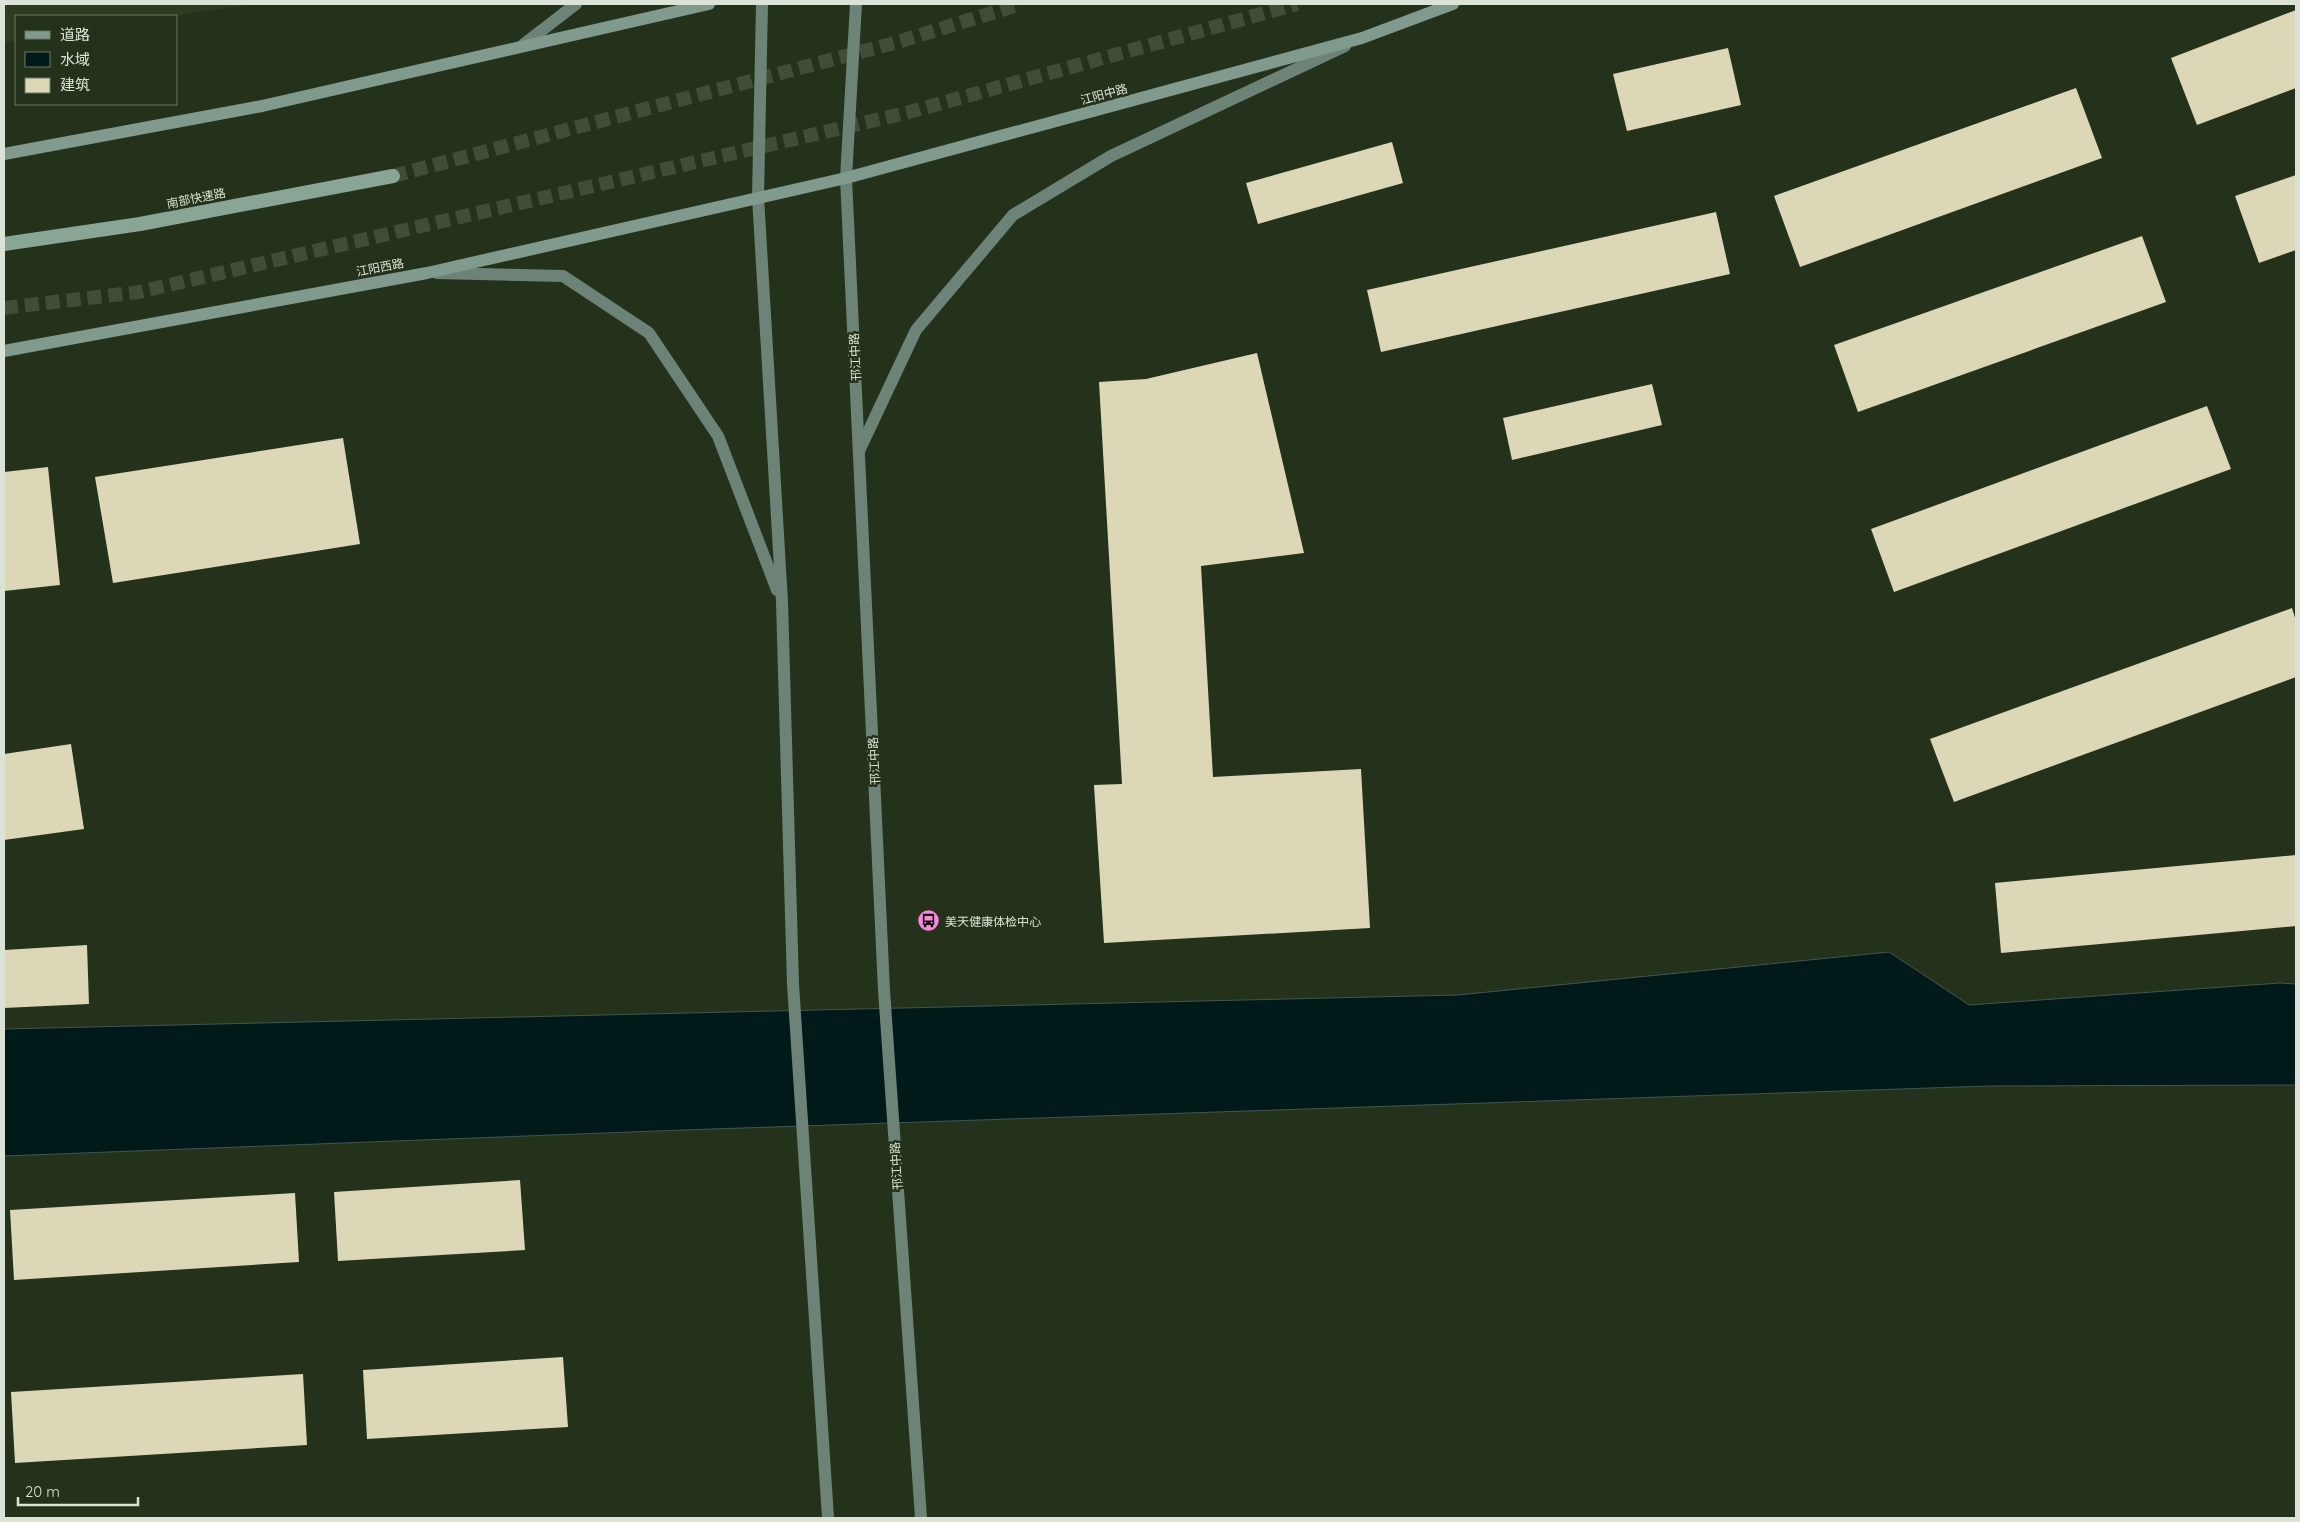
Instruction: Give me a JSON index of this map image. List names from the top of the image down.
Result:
{
  "streets": {
    "highway": ["南部快速路"],
    "main road": ["江阳中路", "江阳西路", "邗江中路"]
  },
  "crossings": [
    ["江阳中路", "江阳西路"],
    ["江阳中路", "邗江中路"]
  ],
  "places": {
    "bus stop": ["美天健康体检中心"]
  },
  "legend": ["道路", "水域", "建筑"],
  "scale_bar": "20 m"
}
